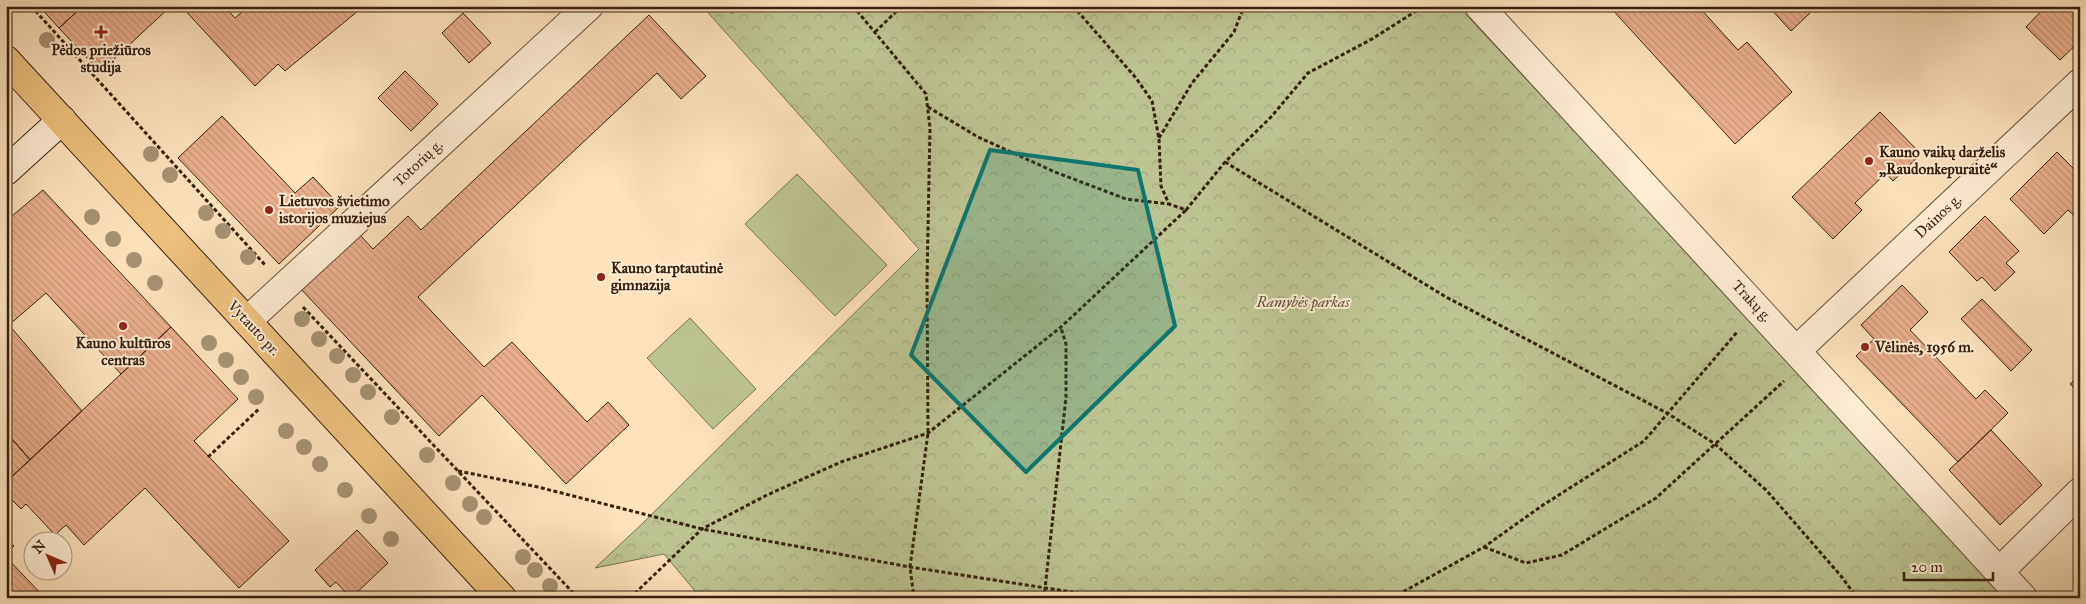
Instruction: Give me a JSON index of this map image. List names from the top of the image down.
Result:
{
  "streets": {
    "main road": ["Vytauto pr."],
    "street": ["Totorių g.", "Dainos g.", "Trakų g."]
  },
  "crossings": [
    ["Totorių g.", "Vytauto pr."],
    ["Dainos g.", "Trakų g."]
  ],
  "parks": ["Ramybės parkas"],
  "places": {
    "health": ["Pėdos priežiūros studija"],
    "other": [
      "Kauno vaikų darželis „Raudonkepuraitė“",
      "Lietuvos švietimo istorijos muziejus",
      "Kauno tarptautinė gimnazija",
      "Kauno kultūros centras",
      "Vėlinės, 1956 m."
    ]
  },
  "scale_bar": "20 m",
  "north": "top left"
}
